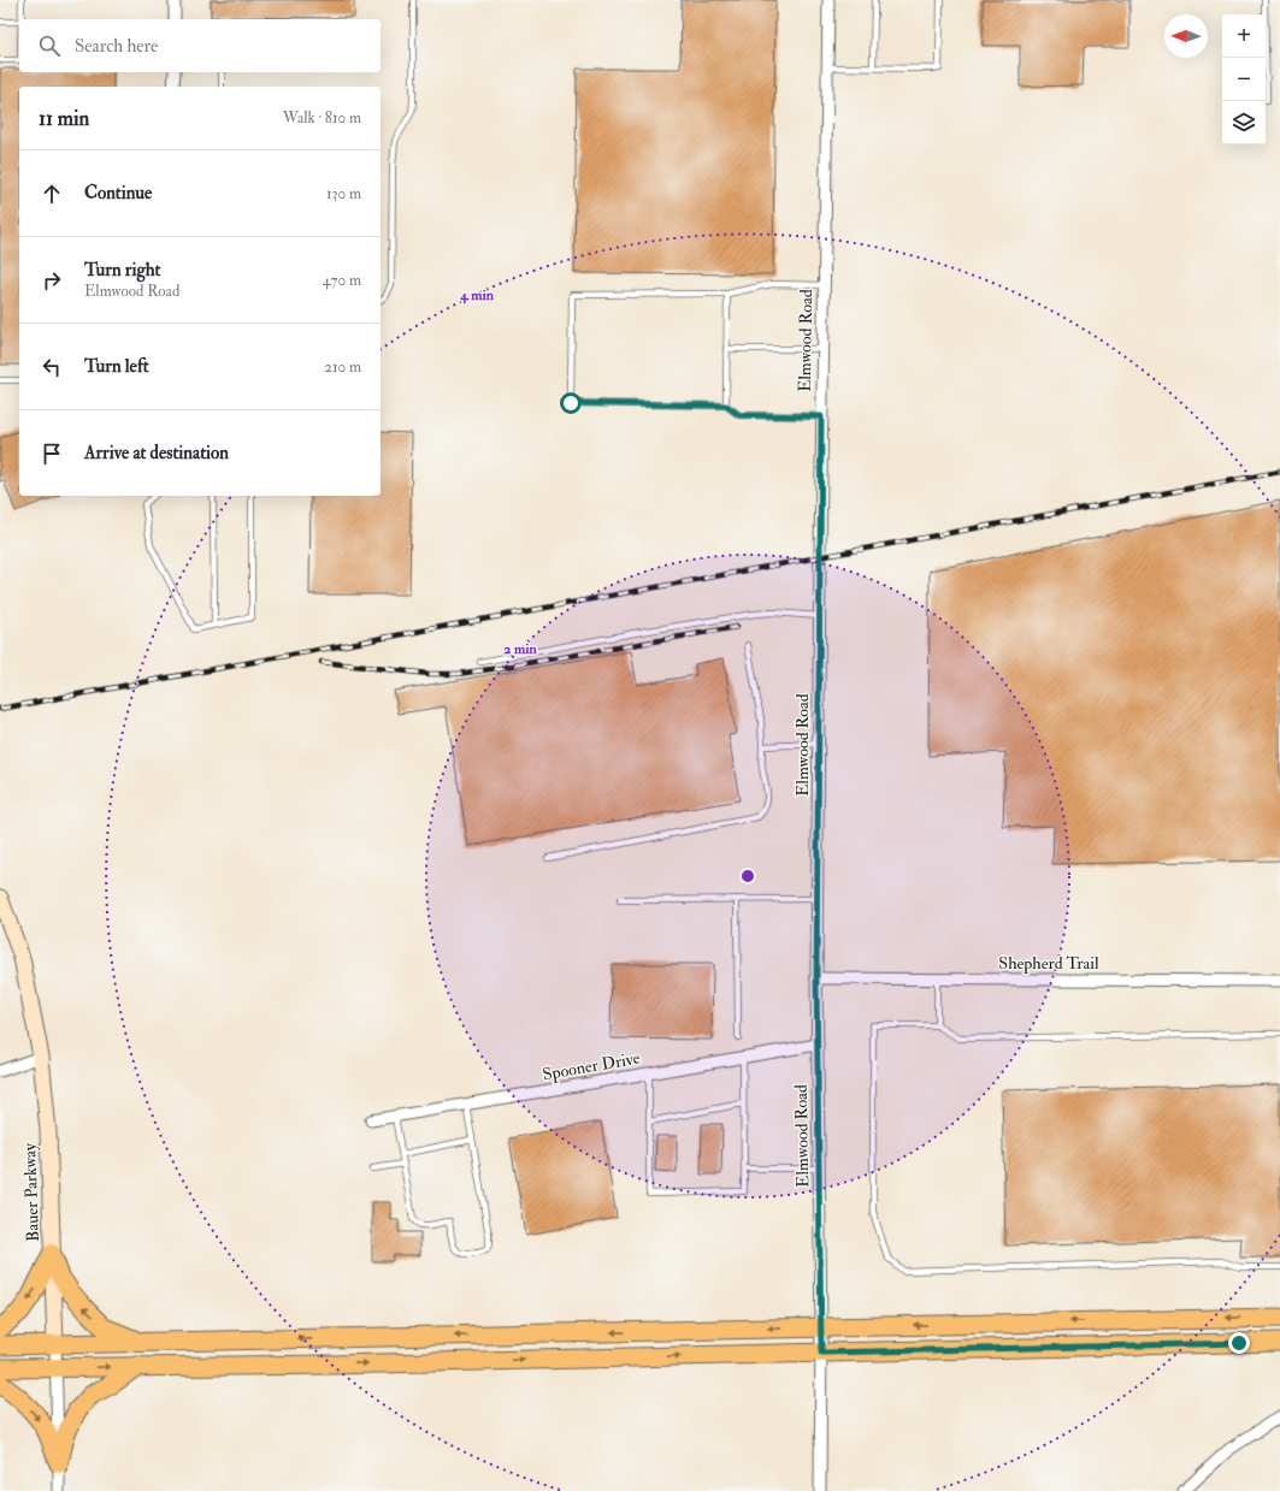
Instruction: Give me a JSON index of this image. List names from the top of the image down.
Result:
{
  "streets": {
    "main road": ["Bauer Parkway"],
    "street": ["Elmwood Road", "Shepherd Trail", "Spooner Drive"]
  },
  "crossings": [
    ["Elmwood Road", "Shepherd Trail"],
    ["Elmwood Road", "Spooner Drive"]
  ],
  "north": "left",
  "page": {
    "map_buttons": ["+", "−"],
    "search": "Search here",
    "heading": ["11 min", "Walk · 810 m"],
    "list": [
      ["Continue", "130 m"],
      ["Turn right", "Elmwood Road", "470 m"],
      ["Turn left", "210 m"],
      "Arrive at destination"
    ]
  },
  "rings": ["4 min", "2 min"]
}
